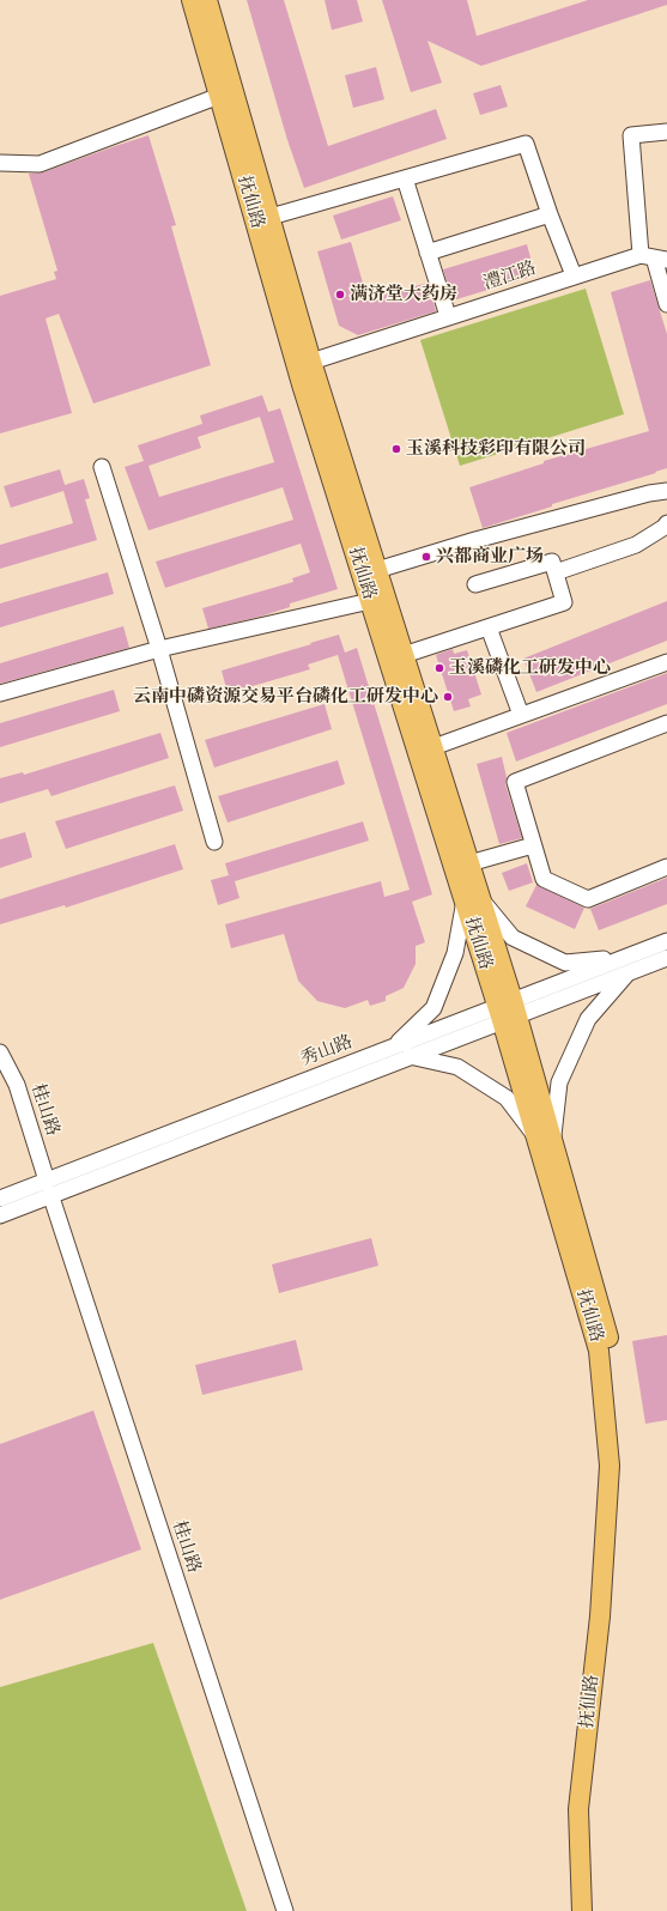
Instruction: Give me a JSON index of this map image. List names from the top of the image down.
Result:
{
  "streets": {
    "main road": ["抚仙路"],
    "street": ["澧江路", "秀山路", "桂山路"]
  },
  "crossings": [
    ["抚仙路", "澧江路"],
    ["抚仙路", "秀山路"],
    ["秀山路", "桂山路"]
  ],
  "places": [
    "满济堂大药房",
    "玉溪科技彩印有限公司",
    "兴都商业广场",
    "玉溪磷化工研发中心",
    "云南中磷资源交易平台磷化工研发中心"
  ]
}
